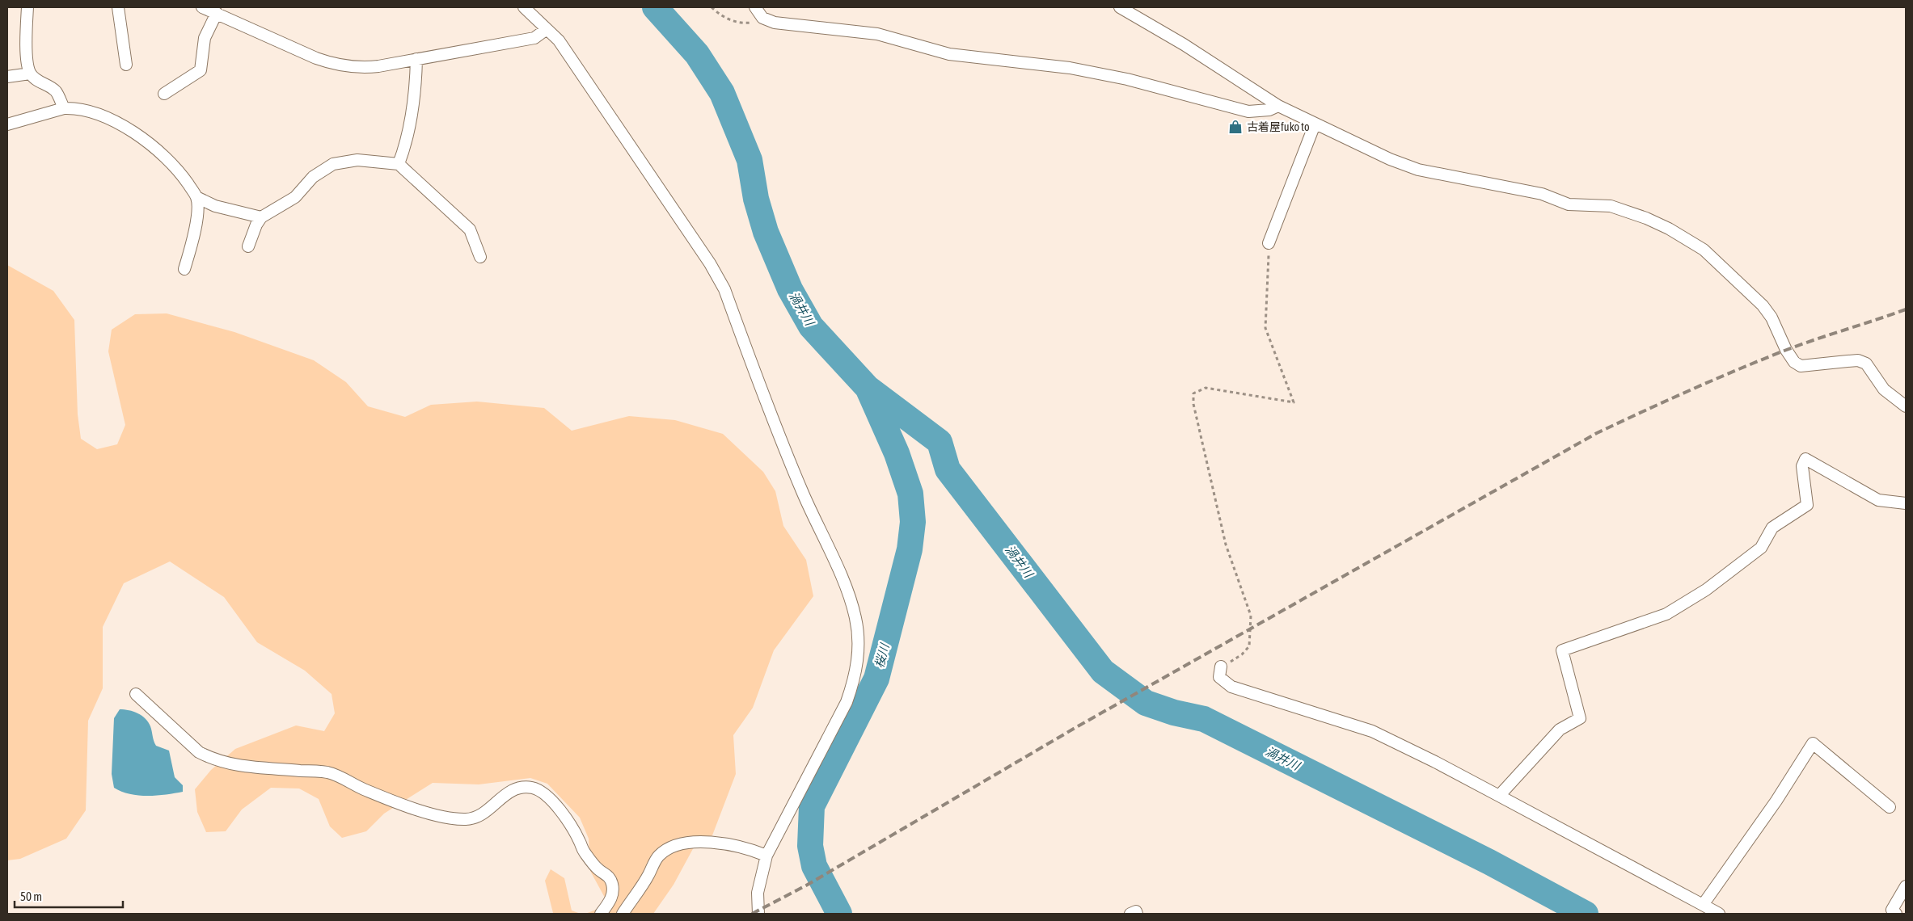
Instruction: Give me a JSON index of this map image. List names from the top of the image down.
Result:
{
  "water": ["渦井川", "桜川"],
  "places": {
    "shop": ["古着屋fuko to"]
  },
  "scale_bar": "50 m"
}
